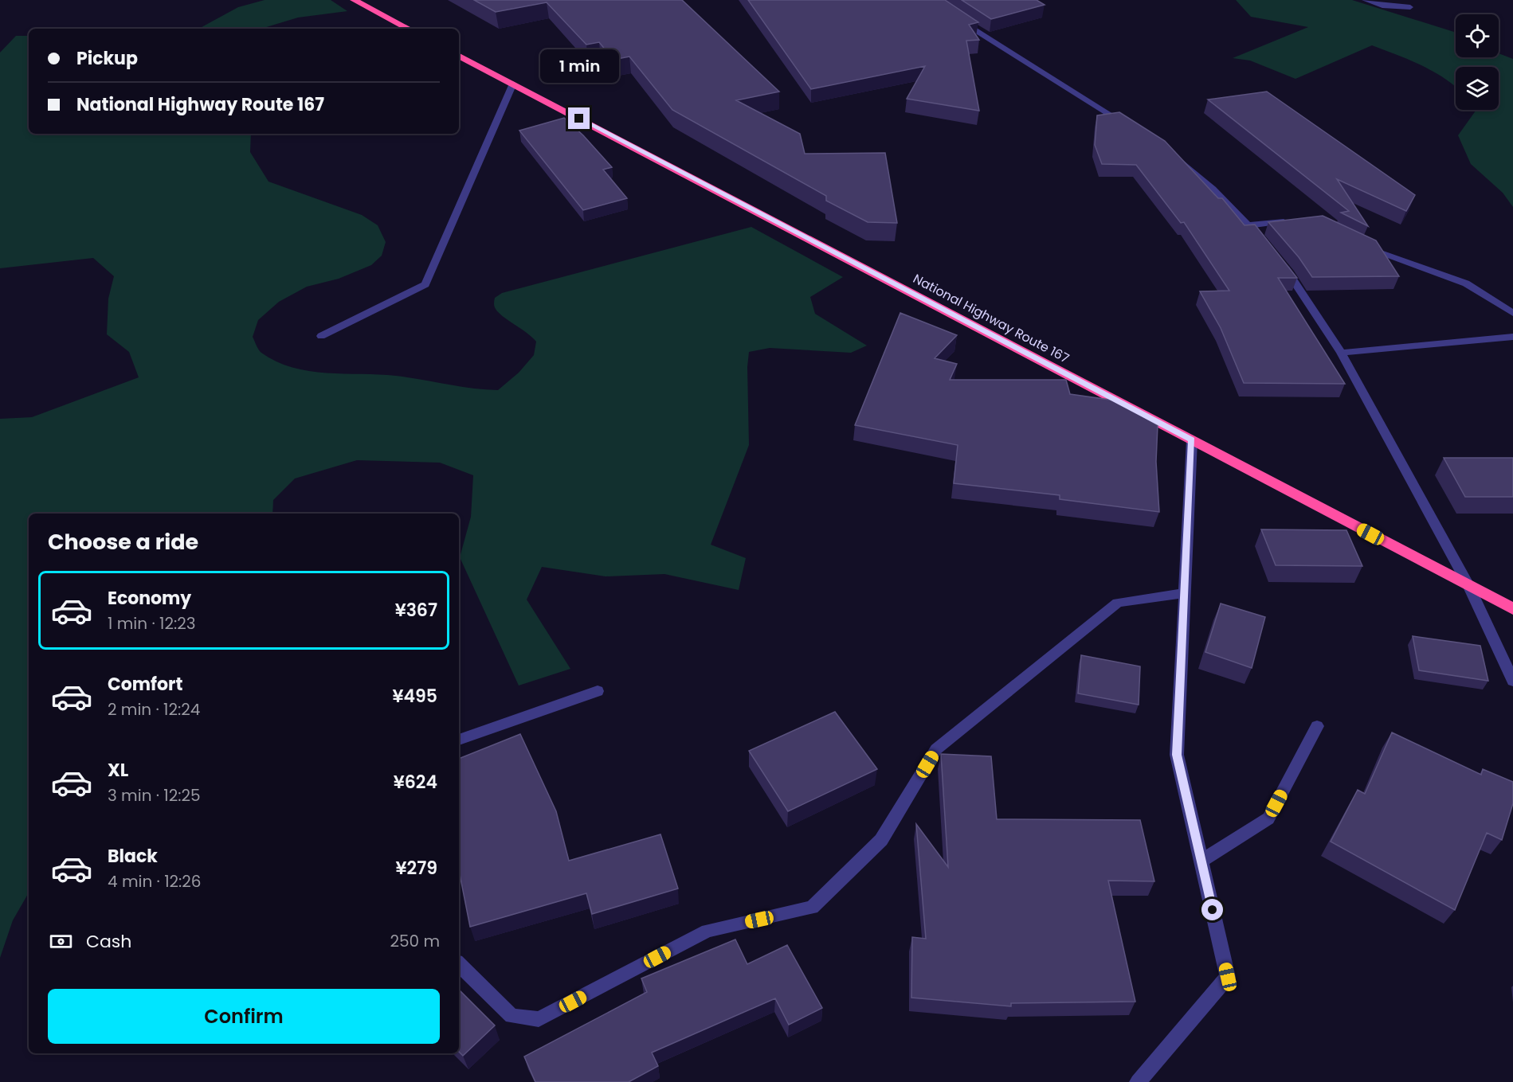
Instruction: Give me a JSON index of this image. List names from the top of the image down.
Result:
{
  "streets": {
    "highway": ["National Highway Route 167"]
  },
  "page": {
    "banner": ["Pickup", "National Highway Route 167"],
    "bubble": "1 min",
    "heading": "Choose a ride",
    "list": [
      {
        "name": "Economy",
        "note": "1 min · 12:23",
        "value": "¥367"
      },
      {
        "name": "Comfort",
        "note": "2 min · 12:24",
        "value": "¥495"
      },
      {
        "name": "XL",
        "note": "3 min · 12:25",
        "value": "¥624"
      },
      {
        "name": "Black",
        "note": "4 min · 12:26",
        "value": "¥279"
      }
    ],
    "pay": ["Cash", "250 m"],
    "buttons": "Confirm"
  }
}
